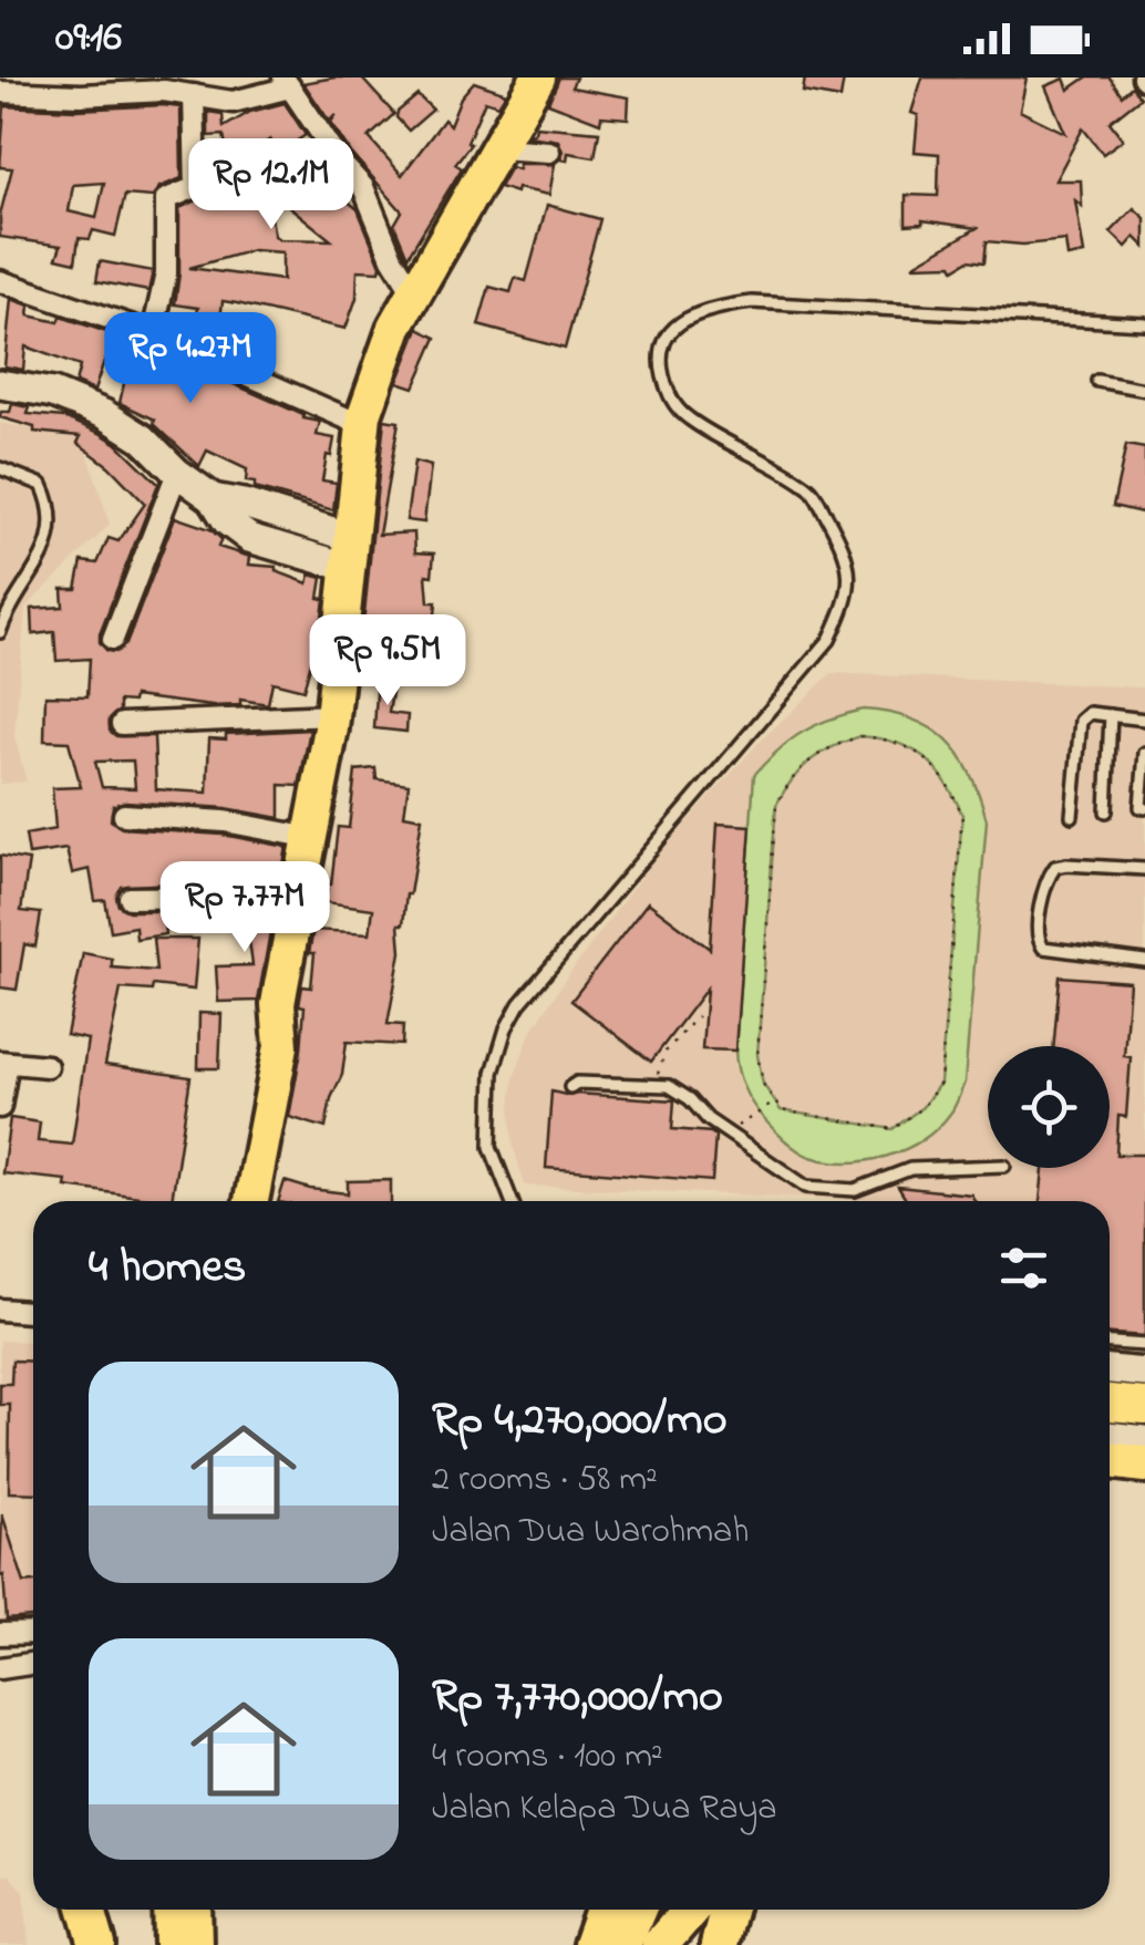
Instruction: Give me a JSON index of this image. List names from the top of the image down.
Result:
{
  "page": {
    "status": "09:16",
    "price": [
      "Rp 12.1M",
      "Rp 4.27M",
      "Rp 9.5M",
      "Rp 7.77M"
    ],
    "heading": "4 homes",
    "list": [
      {
        "name": "Rp 4,270,000/mo",
        "note": "2 rooms · 58 m² · Jalan Dua Warohmah"
      },
      {
        "name": "Rp 7,770,000/mo",
        "note": "4 rooms · 100 m² · Jalan Kelapa Dua Raya"
      }
    ]
  }
}
